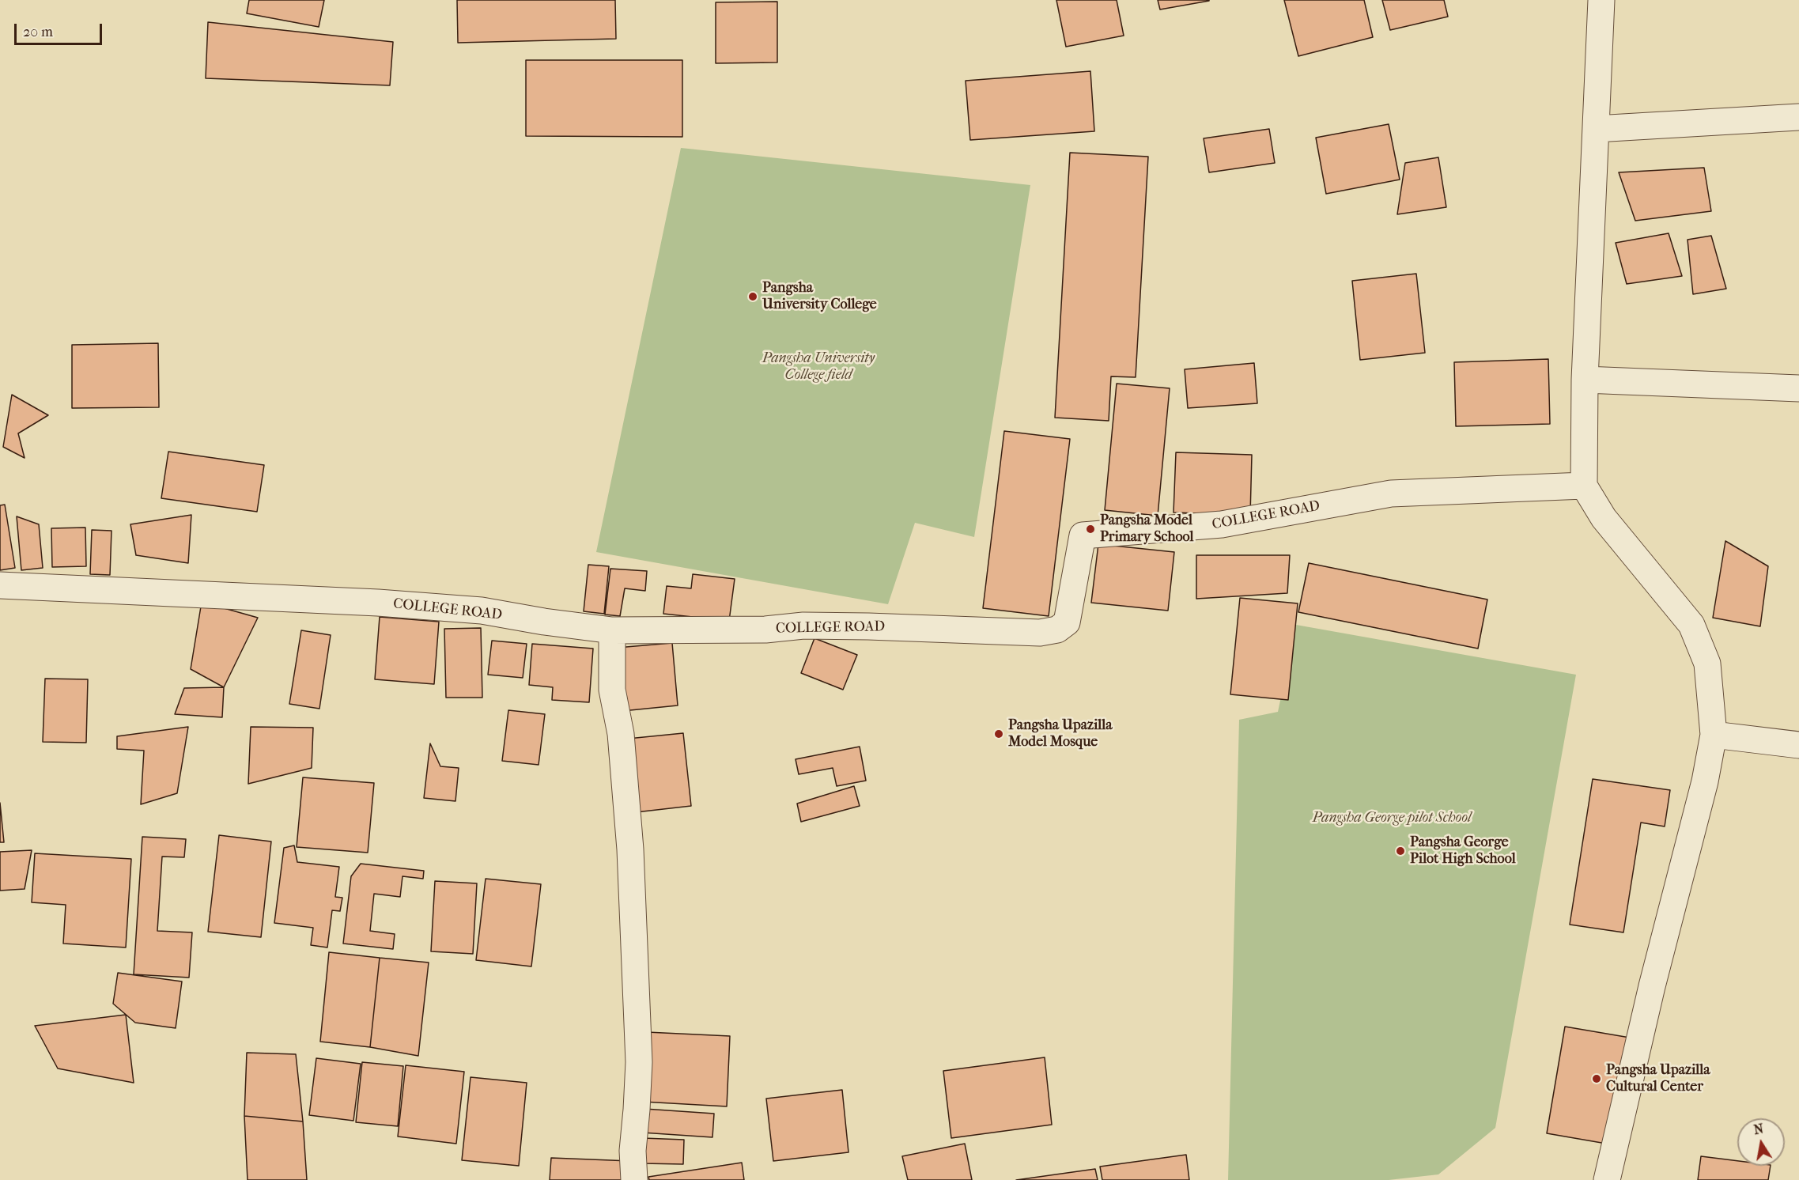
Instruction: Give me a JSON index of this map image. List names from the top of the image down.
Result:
{
  "streets": {
    "street": ["COLLEGE ROAD"]
  },
  "parks": ["Pangsha University College field", "Pangsha George pilot School"],
  "places": [
    "Pangsha University College",
    "Pangsha Model Primary School",
    "Pangsha Upazilla Model Mosque",
    "Pangsha George Pilot High School",
    "Pangsha Upazilla Cultural Center"
  ],
  "scale_bar": "20 m",
  "north": "top"
}
